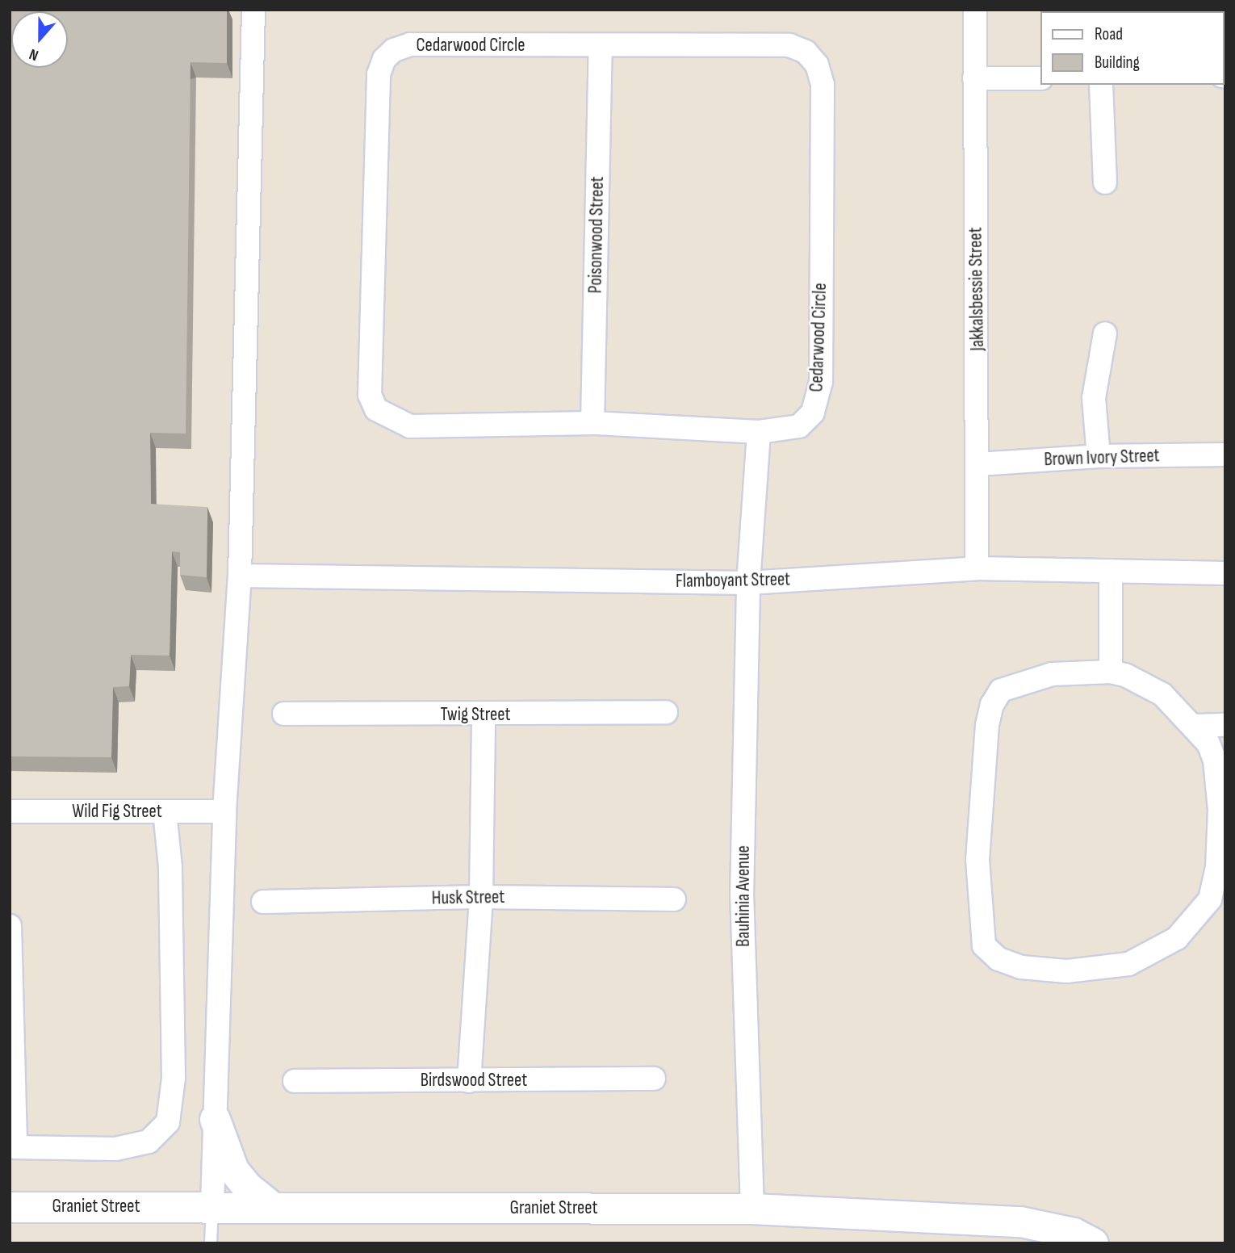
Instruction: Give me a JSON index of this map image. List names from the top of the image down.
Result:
{
  "streets": {
    "street": [
      "Cedarwood Circle",
      "Poisonwood Street",
      "Jakkalsbessie Street",
      "Brown Ivory Street",
      "Flamboyant Street",
      "Twig Street",
      "Wild Fig Street",
      "Bauhinia Avenue",
      "Husk Street",
      "Birdswood Street",
      "Graniet Street"
    ]
  },
  "crossings": [
    ["Cedarwood Circle", "Poisonwood Street"],
    ["Jakkalsbessie Street", "Brown Ivory Street"],
    ["Jakkalsbessie Street", "Flamboyant Street"],
    ["Flamboyant Street", "Bauhinia Avenue"],
    ["Bauhinia Avenue", "Graniet Street"]
  ],
  "legend": ["Road", "Building"],
  "north": "bottom"
}
